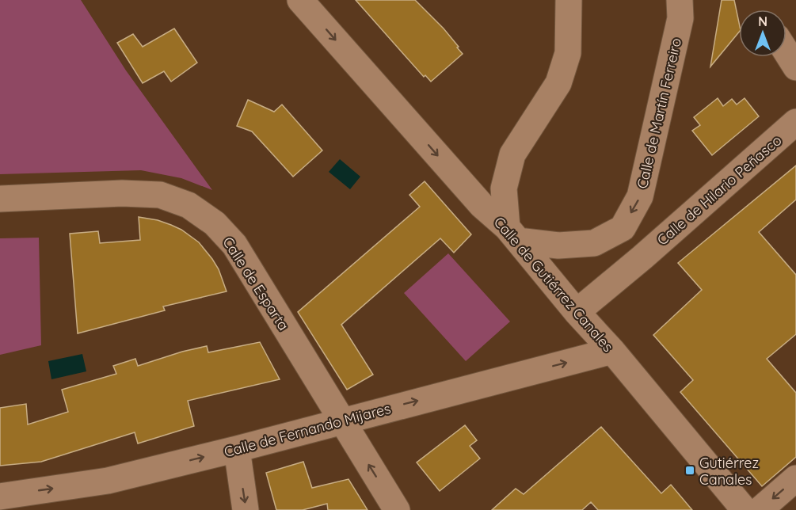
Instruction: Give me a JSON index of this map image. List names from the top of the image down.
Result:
{
  "streets": {
    "street": [
      "Calle de Martín Ferreiro",
      "Calle de Hilario Peñasco",
      "Calle de Esparta",
      "Calle de Gutiérrez Canales",
      "Calle de Fernando Mijares"
    ]
  },
  "crossings": [
    ["Calle de Martín Ferreiro", "Calle de Gutiérrez Canales"],
    ["Calle de Hilario Peñasco", "Calle de Gutiérrez Canales"],
    ["Calle de Esparta", "Calle de Fernando Mijares"],
    ["Calle de Gutiérrez Canales", "Calle de Fernando Mijares"]
  ],
  "one_way": ["Calle de Martín Ferreiro", "Calle de Gutiérrez Canales", "Calle de Fernando Mijares"],
  "places": {
    "transit": ["Gutiérrez Canales"]
  },
  "north": "top"
}
